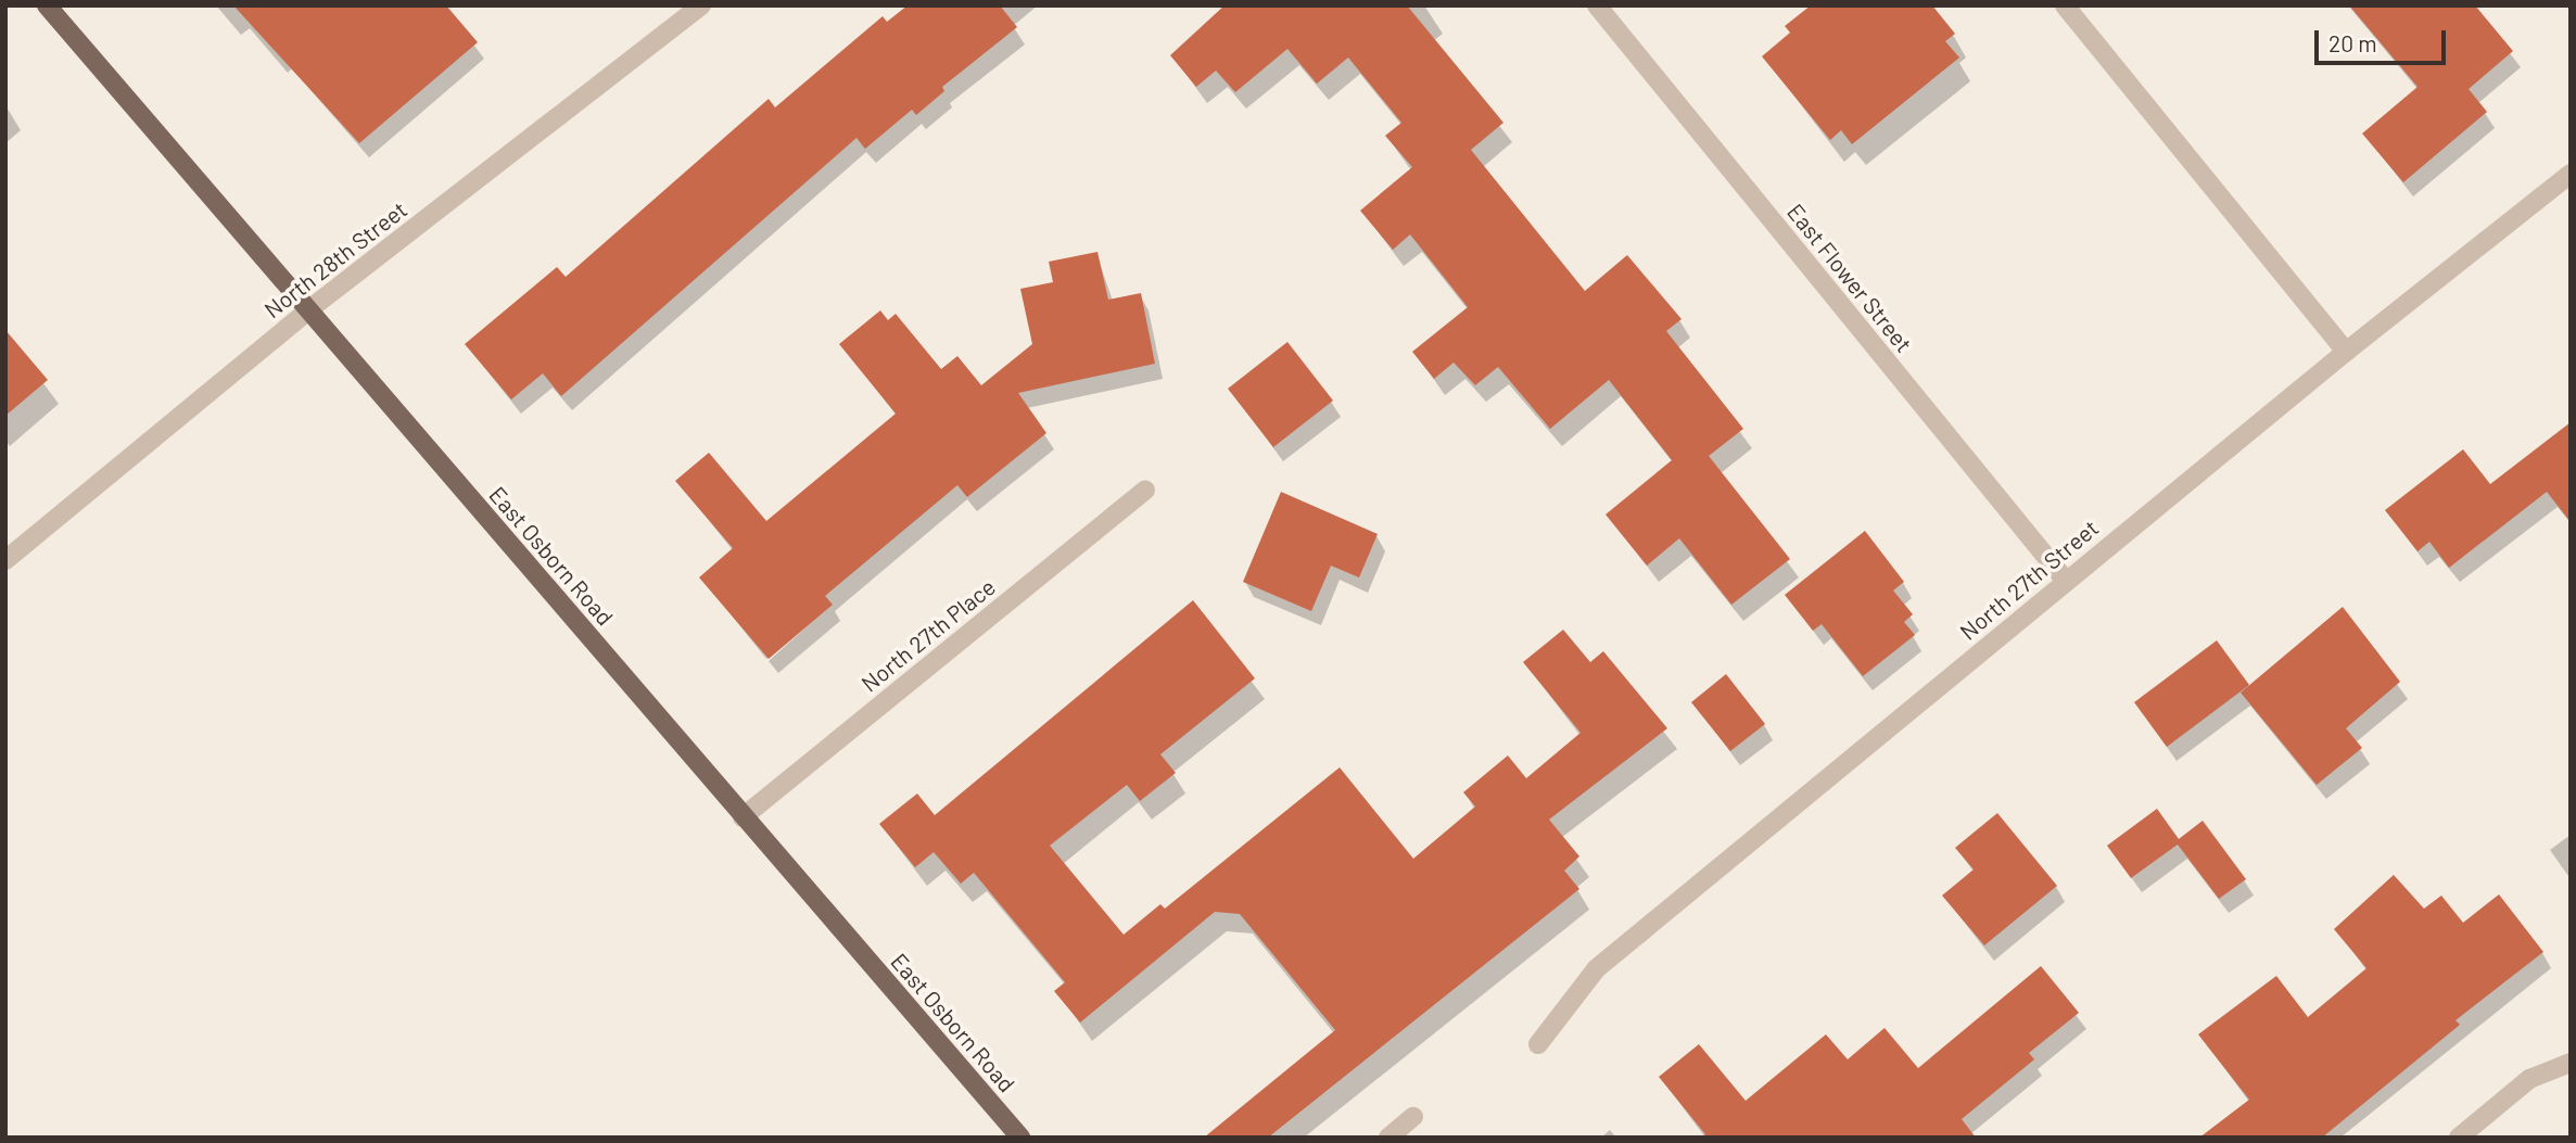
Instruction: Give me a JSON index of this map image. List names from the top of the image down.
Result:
{
  "streets": {
    "main road": ["East Osborn Road"],
    "street": [
      "North 28th Street",
      "East Flower Street",
      "North 27th Street",
      "North 27th Place"
    ]
  },
  "crossings": [
    ["North 28th Street", "East Osborn Road"],
    ["East Flower Street", "North 27th Street"],
    ["East Osborn Road", "North 27th Place"]
  ],
  "scale_bar": "20 m"
}
